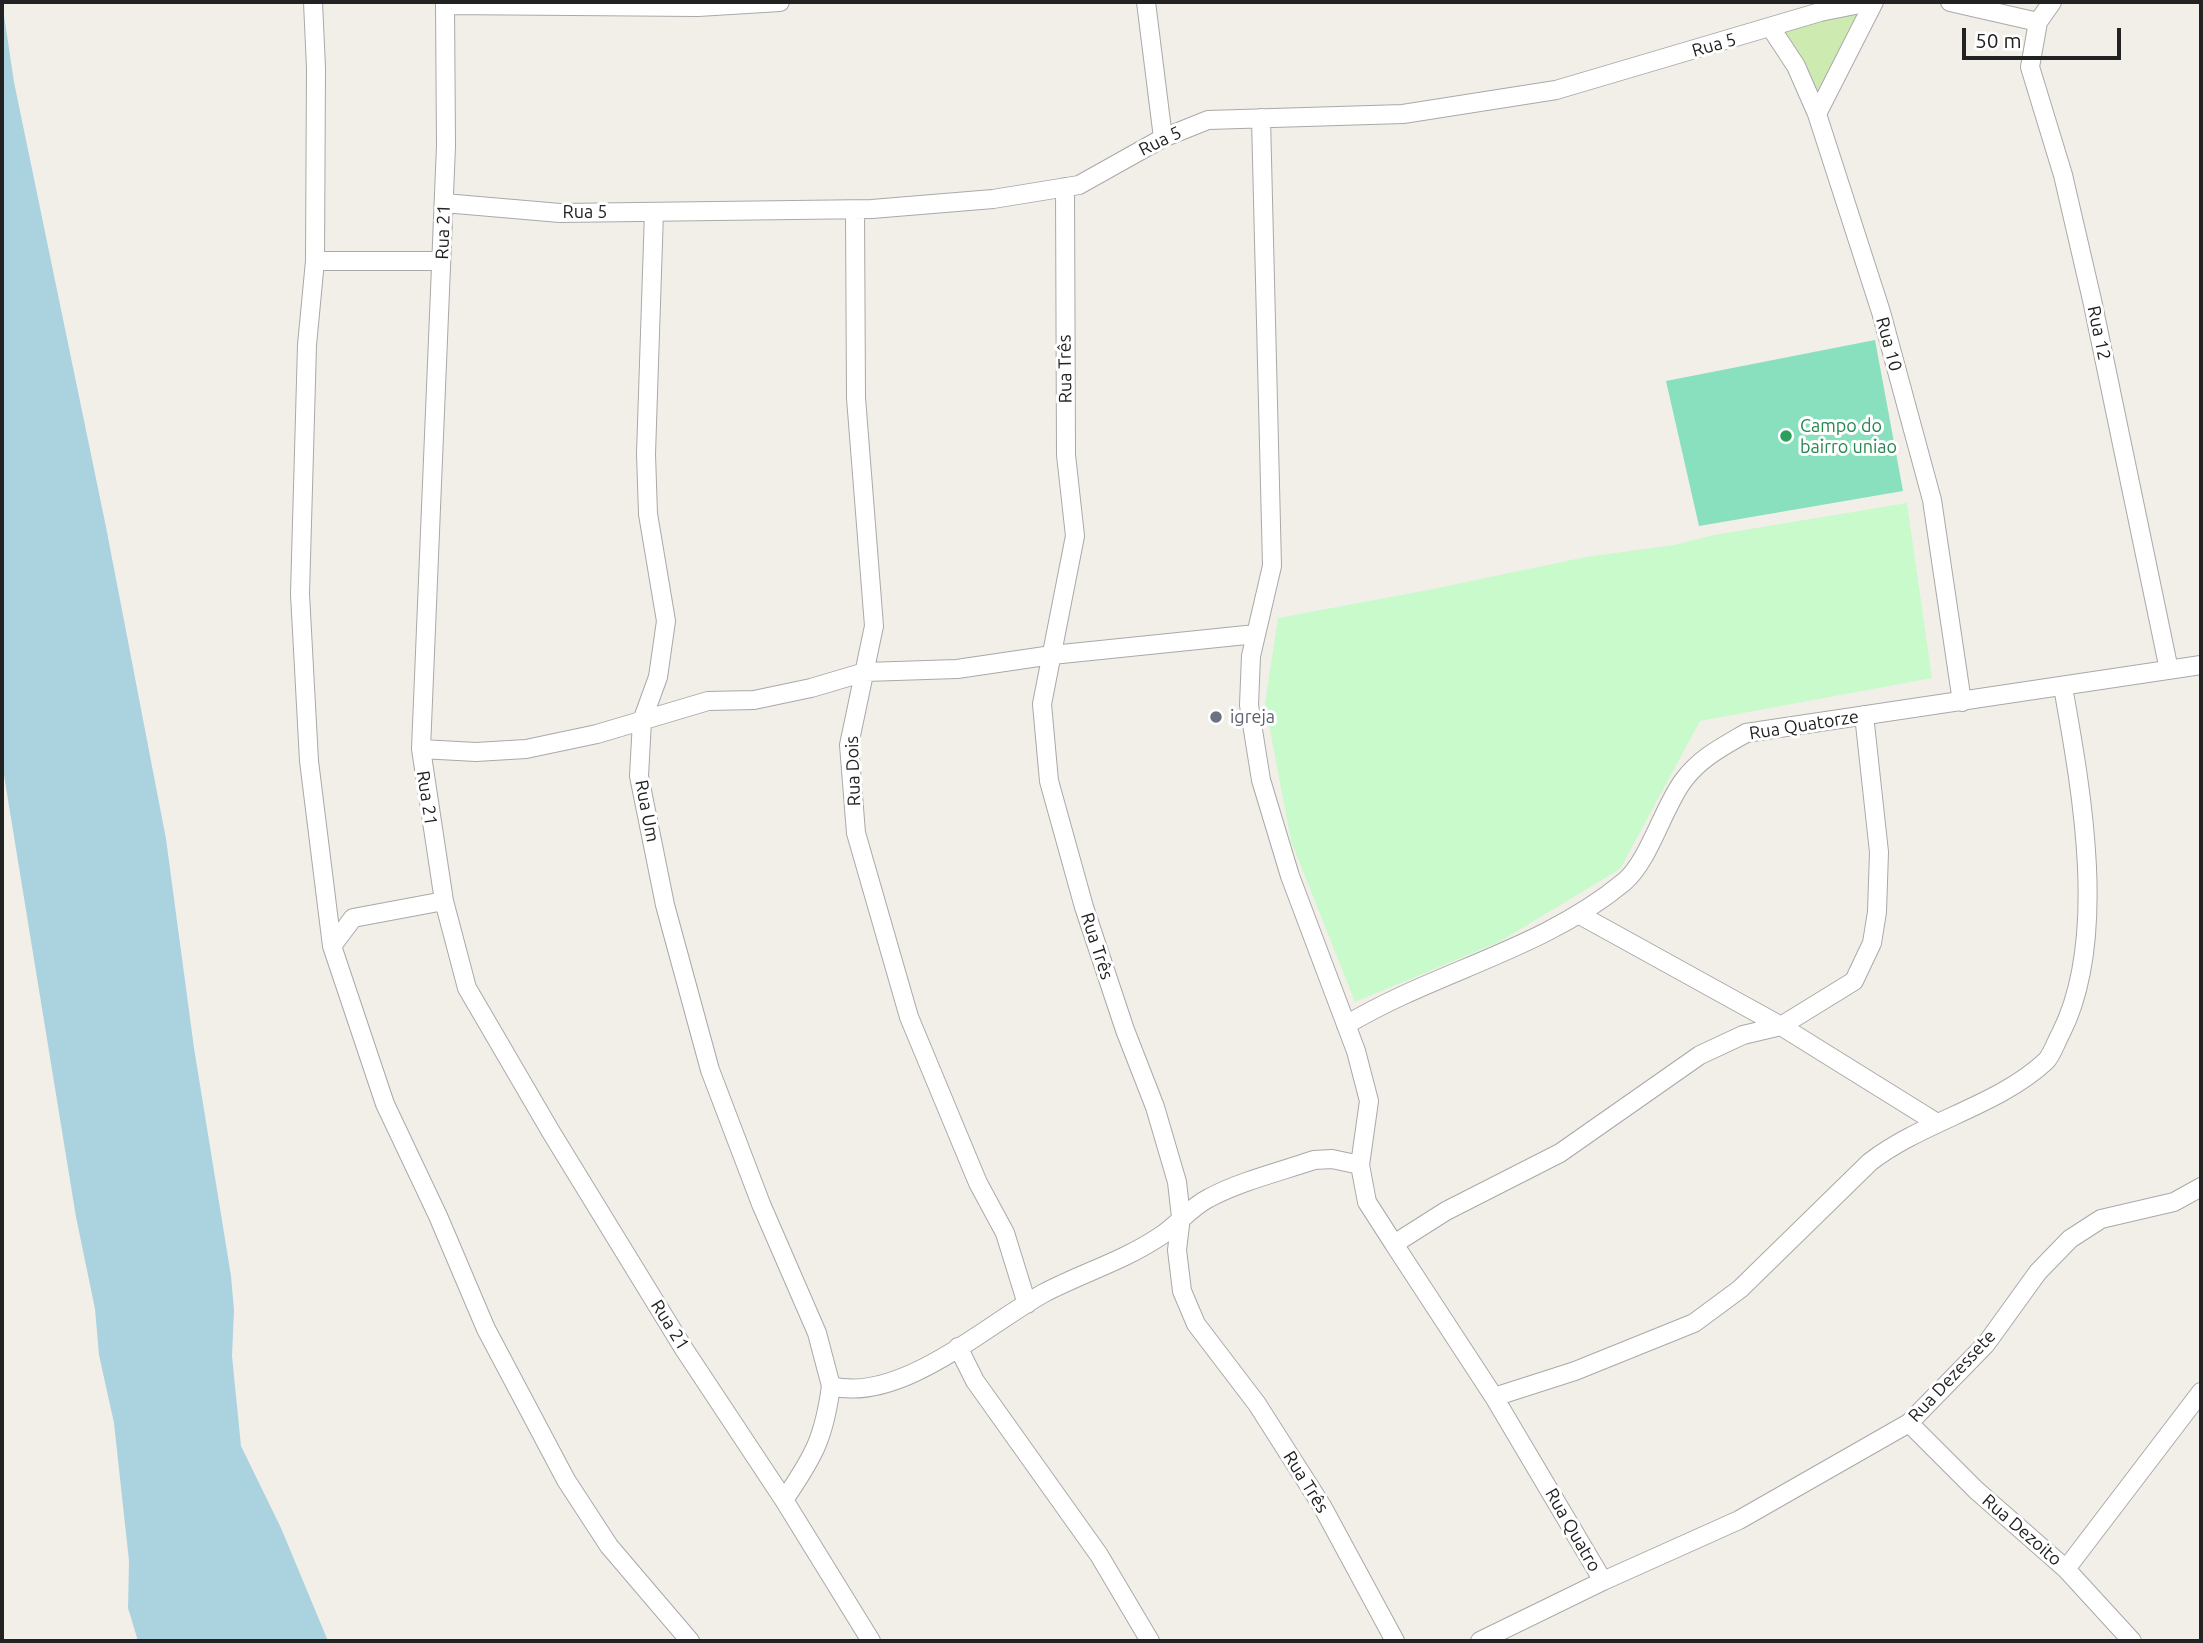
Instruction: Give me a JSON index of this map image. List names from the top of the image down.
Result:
{
  "streets": {
    "street": [
      "Rua 5",
      "Rua 21",
      "Rua 12",
      "Rua 10",
      "Rua Três",
      "Rua Quatorze",
      "Rua Dois",
      "Rua Um",
      "Rua Dezessete",
      "Rua Quatro",
      "Rua Dezoito"
    ]
  },
  "crossings": [
    ["Rua 5", "Rua 21"],
    ["Rua 5", "Rua 10"],
    ["Rua 5", "Rua Três"],
    ["Rua 5", "Rua Dois"],
    ["Rua 5", "Rua Um"],
    ["Rua 5", "Rua Quatro"],
    ["Rua 12", "Rua Quatorze"],
    ["Rua 10", "Rua Quatorze"],
    ["Rua Quatorze", "Rua Quatro"],
    ["Rua Dezessete", "Rua Quatro"],
    ["Rua Dezessete", "Rua Dezoito"]
  ],
  "places": ["Campo do bairro uniao", "igreja"],
  "scale_bar": "50 m"
}
